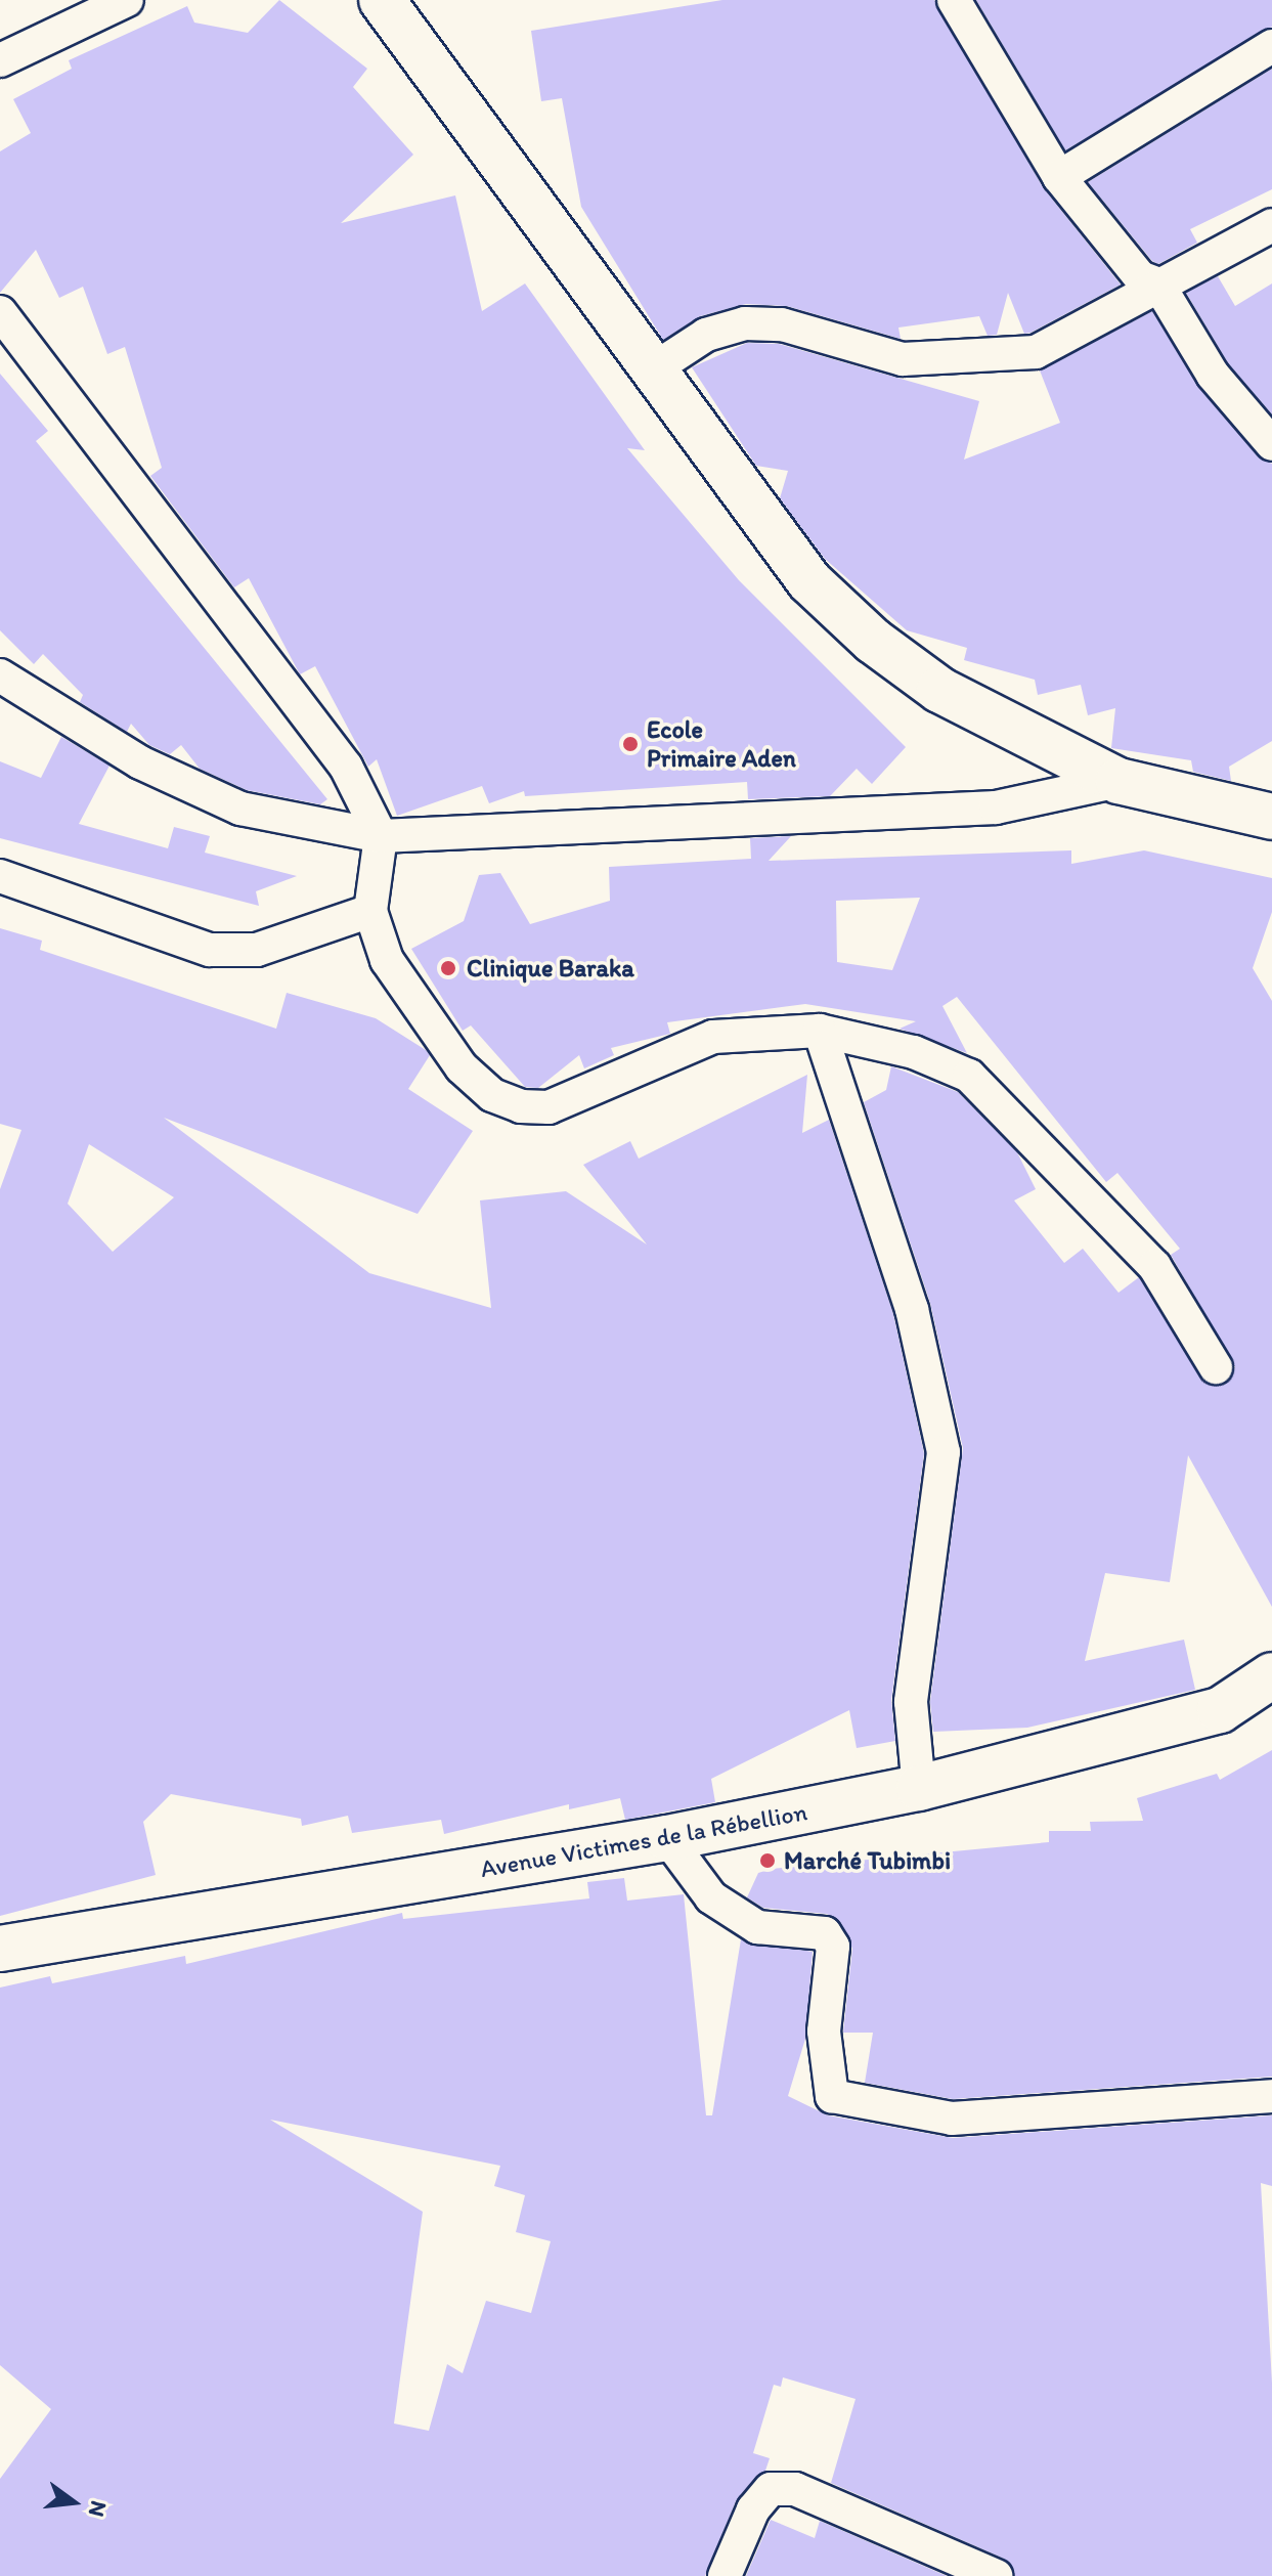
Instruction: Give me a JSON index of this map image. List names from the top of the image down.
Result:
{
  "streets": {
    "street": ["Avenue Victimes de la Rébellion"]
  },
  "places": ["Ecole Primaire Aden", "Clinique Baraka", "Marché Tubimbi"],
  "north": "right"
}
